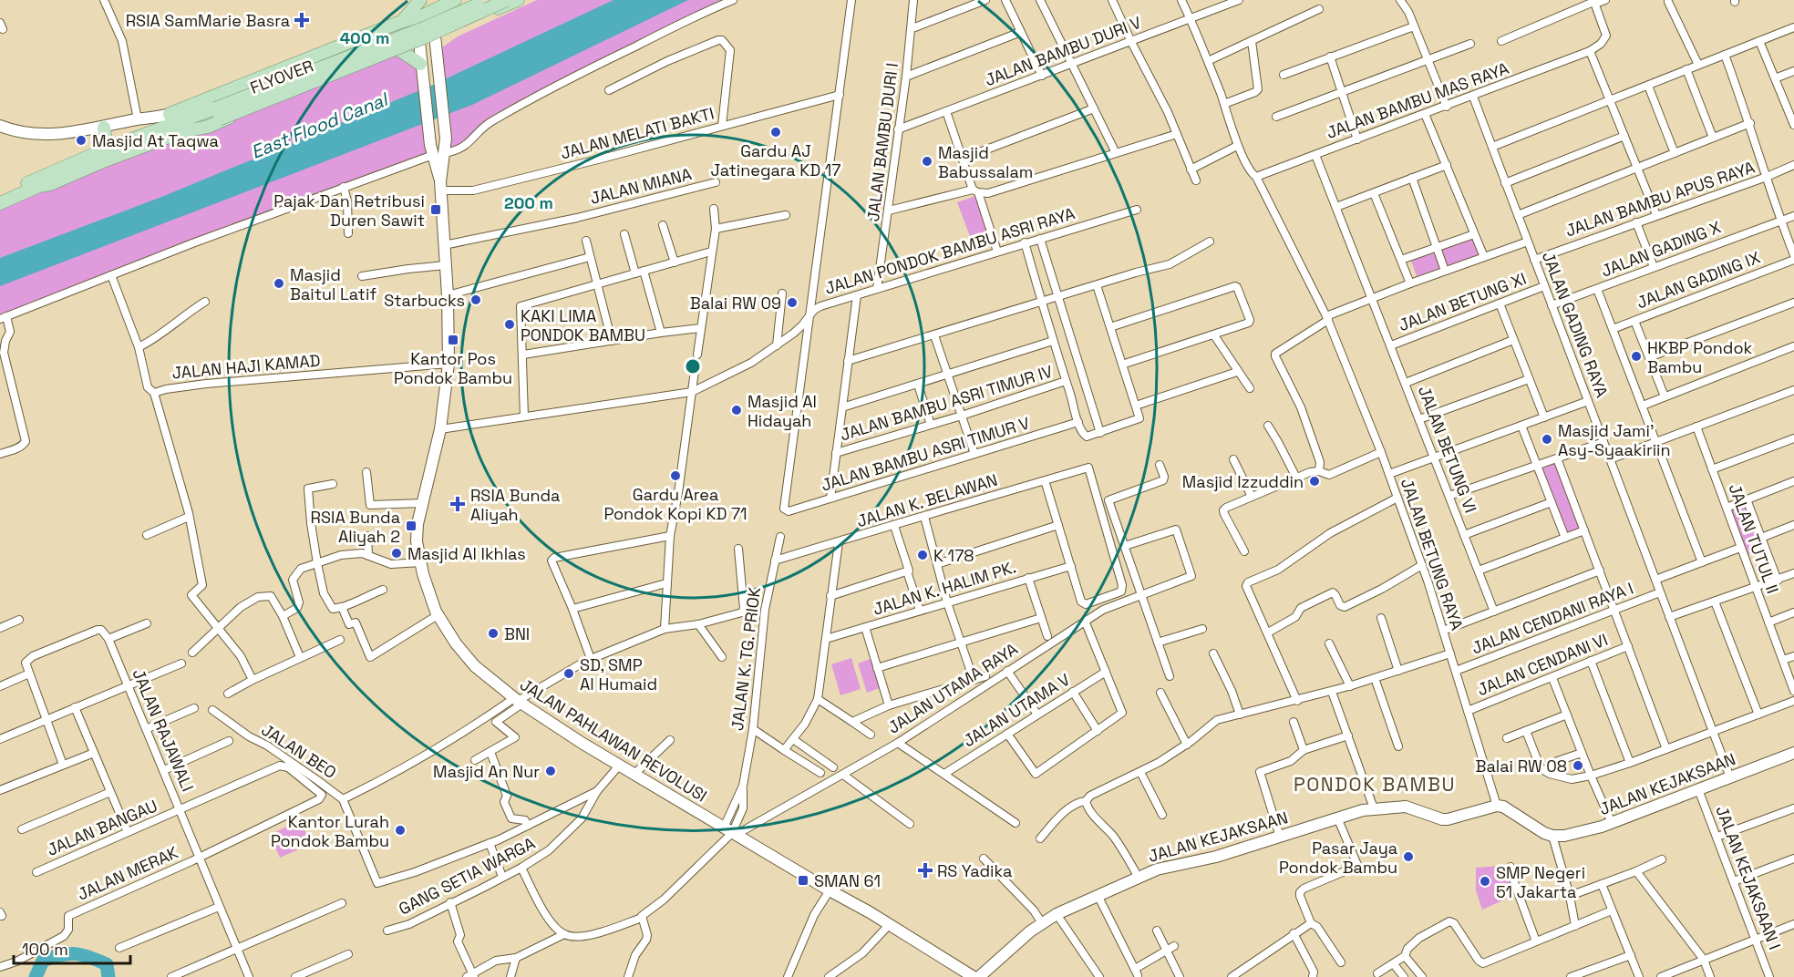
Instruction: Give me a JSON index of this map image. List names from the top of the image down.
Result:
{
  "streets": {
    "main road": ["FLYOVER", "JALAN PAHLAWAN REVOLUSI", "JALAN KEJAKSAAN"],
    "street": [
      "JALAN BAMBU DURI V",
      "JALAN BAMBU MAS RAYA",
      "JALAN MELATI BAKTI",
      "JALAN BAMBU DURI I",
      "JALAN MIANA",
      "JALAN BAMBU APUS RAYA",
      "JALAN GADING X",
      "JALAN PONDOK BAMBU ASRI RAYA",
      "JALAN GADING IX",
      "JALAN BETUNG XI",
      "JALAN GADING RAYA",
      "JALAN HAJI KAMAD",
      "JALAN BAMBU ASRI TIMUR IV",
      "JALAN BETUNG VI",
      "JALAN BAMBU ASRI TIMUR V",
      "JALAN K. BELAWAN",
      "JALAN TUTUL II",
      "JALAN BETUNG RAYA",
      "JALAN K. HALIM PK.",
      "JALAN CENDANI RAYA I",
      "JALAN K. TG. PRIOK",
      "JALAN CENDANI VI",
      "JALAN UTAMA RAYA",
      "JALAN UTAMA V",
      "JALAN RAJAWALI",
      "JALAN BEO",
      "JALAN BANGAU",
      "JALAN MERAK",
      "GANG SETIA WARGA",
      "JALAN KEJAKSAAN I"
    ]
  },
  "crossings": [
    ["JALAN BAMBU DURI V", "JALAN BAMBU DURI I"],
    ["JALAN BAMBU DURI V", "JALAN BETUNG RAYA"],
    ["JALAN BAMBU MAS RAYA", "JALAN GADING RAYA"],
    ["JALAN BAMBU MAS RAYA", "JALAN BETUNG VI"],
    ["JALAN BAMBU MAS RAYA", "JALAN BETUNG RAYA"],
    ["JALAN MELATI BAKTI", "JALAN PAHLAWAN REVOLUSI"],
    ["JALAN BAMBU DURI I", "JALAN PONDOK BAMBU ASRI RAYA"],
    ["JALAN MIANA", "JALAN PAHLAWAN REVOLUSI"],
    ["JALAN BAMBU APUS RAYA", "JALAN GADING RAYA"],
    ["JALAN GADING X", "JALAN GADING RAYA"],
    ["JALAN PONDOK BAMBU ASRI RAYA", "JALAN BAMBU ASRI TIMUR V"],
    ["JALAN PONDOK BAMBU ASRI RAYA", "JALAN PAHLAWAN REVOLUSI"],
    ["JALAN BETUNG XI", "JALAN GADING RAYA"],
    ["JALAN BETUNG XI", "JALAN BETUNG VI"],
    ["JALAN GADING RAYA", "JALAN CENDANI RAYA I"],
    ["JALAN GADING RAYA", "JALAN KEJAKSAAN"],
    ["JALAN HAJI KAMAD", "JALAN PAHLAWAN REVOLUSI"],
    ["JALAN K. BELAWAN", "JALAN K. HALIM PK."],
    ["JALAN K. BELAWAN", "JALAN K. TG. PRIOK"],
    ["JALAN BETUNG RAYA", "JALAN CENDANI RAYA I"],
    ["JALAN BETUNG RAYA", "JALAN CENDANI VI"],
    ["JALAN BETUNG RAYA", "JALAN KEJAKSAAN"],
    ["JALAN K. TG. PRIOK", "JALAN UTAMA RAYA"],
    ["JALAN K. TG. PRIOK", "JALAN PAHLAWAN REVOLUSI"],
    ["JALAN UTAMA RAYA", "JALAN PAHLAWAN REVOLUSI"],
    ["JALAN RAJAWALI", "JALAN BEO"],
    ["JALAN RAJAWALI", "JALAN BANGAU"],
    ["JALAN RAJAWALI", "JALAN MERAK"],
    ["JALAN PAHLAWAN REVOLUSI", "JALAN BEO"],
    ["JALAN PAHLAWAN REVOLUSI", "GANG SETIA WARGA"],
    ["JALAN BEO", "JALAN BANGAU"],
    ["JALAN BEO", "JALAN MERAK"],
    ["JALAN BEO", "GANG SETIA WARGA"],
    ["JALAN KEJAKSAAN", "JALAN KEJAKSAAN I"]
  ],
  "districts": ["PONDOK BAMBU"],
  "water": ["East Flood Canal"],
  "places": {
    "health": ["RSIA SamMarie Basra", "RSIA Bunda Aliyah", "RS Yadika"],
    "other": [
      "Gardu AJ Jatinegara KD 17",
      "Masjid At Taqwa",
      "Masjid Babussalam",
      "Masjid Baitul Latif",
      "Starbucks",
      "Balai RW 09",
      "KAKI LIMA PONDOK BAMBU",
      "HKBP Pondok Bambu",
      "Masjid Al Hidayah",
      "Masjid Jami' Asy-Syaakiriin",
      "Gardu Area Pondok Kopi KD 71",
      "Masjid Izzuddin",
      "Masjid Al Ikhlas",
      "K 178",
      "BNI",
      "SD, SMP Al Humaid",
      "Balai RW 08",
      "Masjid An Nur",
      "Kantor Lurah Pondok Bambu",
      "Pasar Jaya Pondok Bambu",
      "SMP Negeri 51 Jakarta"
    ],
    "transit": [
      "Pajak Dan Retribusi Duren Sawit",
      "Kantor Pos Pondok Bambu",
      "RSIA Bunda Aliyah 2",
      "SMAN 61"
    ]
  },
  "scale_bar": "100 m",
  "rings": ["400 m", "200 m"]
}
